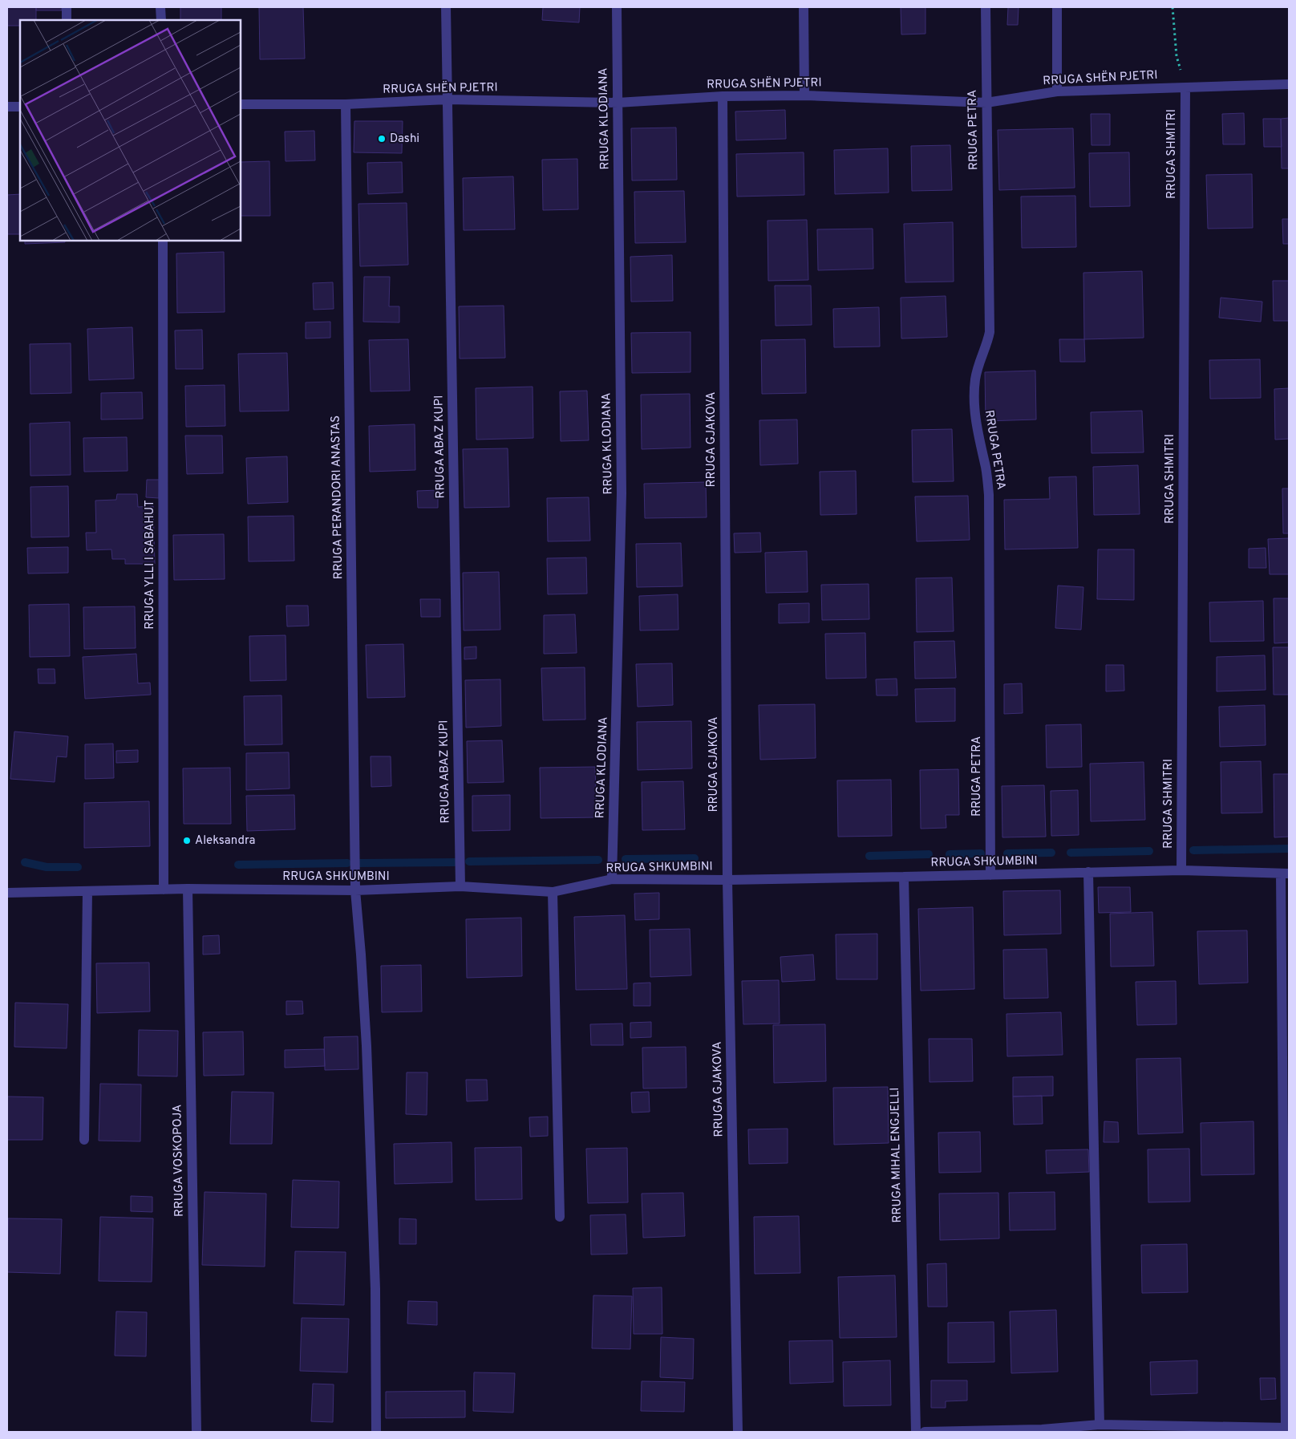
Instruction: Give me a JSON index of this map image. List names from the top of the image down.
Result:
{
  "streets": {
    "street": [
      "RRUGA SHËN PJETRI",
      "RRUGA KLODIANA",
      "RRUGA PETRA",
      "RRUGA SHMITRI",
      "RRUGA GJAKOVA",
      "RRUGA ABAZ KUPI",
      "RRUGA PERANDORI ANASTAS",
      "RRUGA YLLI I SABAHUT",
      "RRUGA SHKUMBINI",
      "RRUGA MIHAL ENGJELLI",
      "RRUGA VOSKOPOJA"
    ]
  },
  "crossings": [
    ["RRUGA SHËN PJETRI", "RRUGA KLODIANA"],
    ["RRUGA SHËN PJETRI", "RRUGA PETRA"],
    ["RRUGA SHËN PJETRI", "RRUGA SHMITRI"],
    ["RRUGA SHËN PJETRI", "RRUGA GJAKOVA"],
    ["RRUGA SHËN PJETRI", "RRUGA ABAZ KUPI"],
    ["RRUGA SHËN PJETRI", "RRUGA PERANDORI ANASTAS"],
    ["RRUGA KLODIANA", "RRUGA SHKUMBINI"],
    ["RRUGA PETRA", "RRUGA SHKUMBINI"],
    ["RRUGA SHMITRI", "RRUGA SHKUMBINI"],
    ["RRUGA GJAKOVA", "RRUGA SHKUMBINI"],
    ["RRUGA ABAZ KUPI", "RRUGA SHKUMBINI"],
    ["RRUGA PERANDORI ANASTAS", "RRUGA SHKUMBINI"],
    ["RRUGA YLLI I SABAHUT", "RRUGA SHKUMBINI"],
    ["RRUGA SHKUMBINI", "RRUGA MIHAL ENGJELLI"],
    ["RRUGA SHKUMBINI", "RRUGA VOSKOPOJA"]
  ],
  "places": ["Dashi", "Aleksandra"]
}
